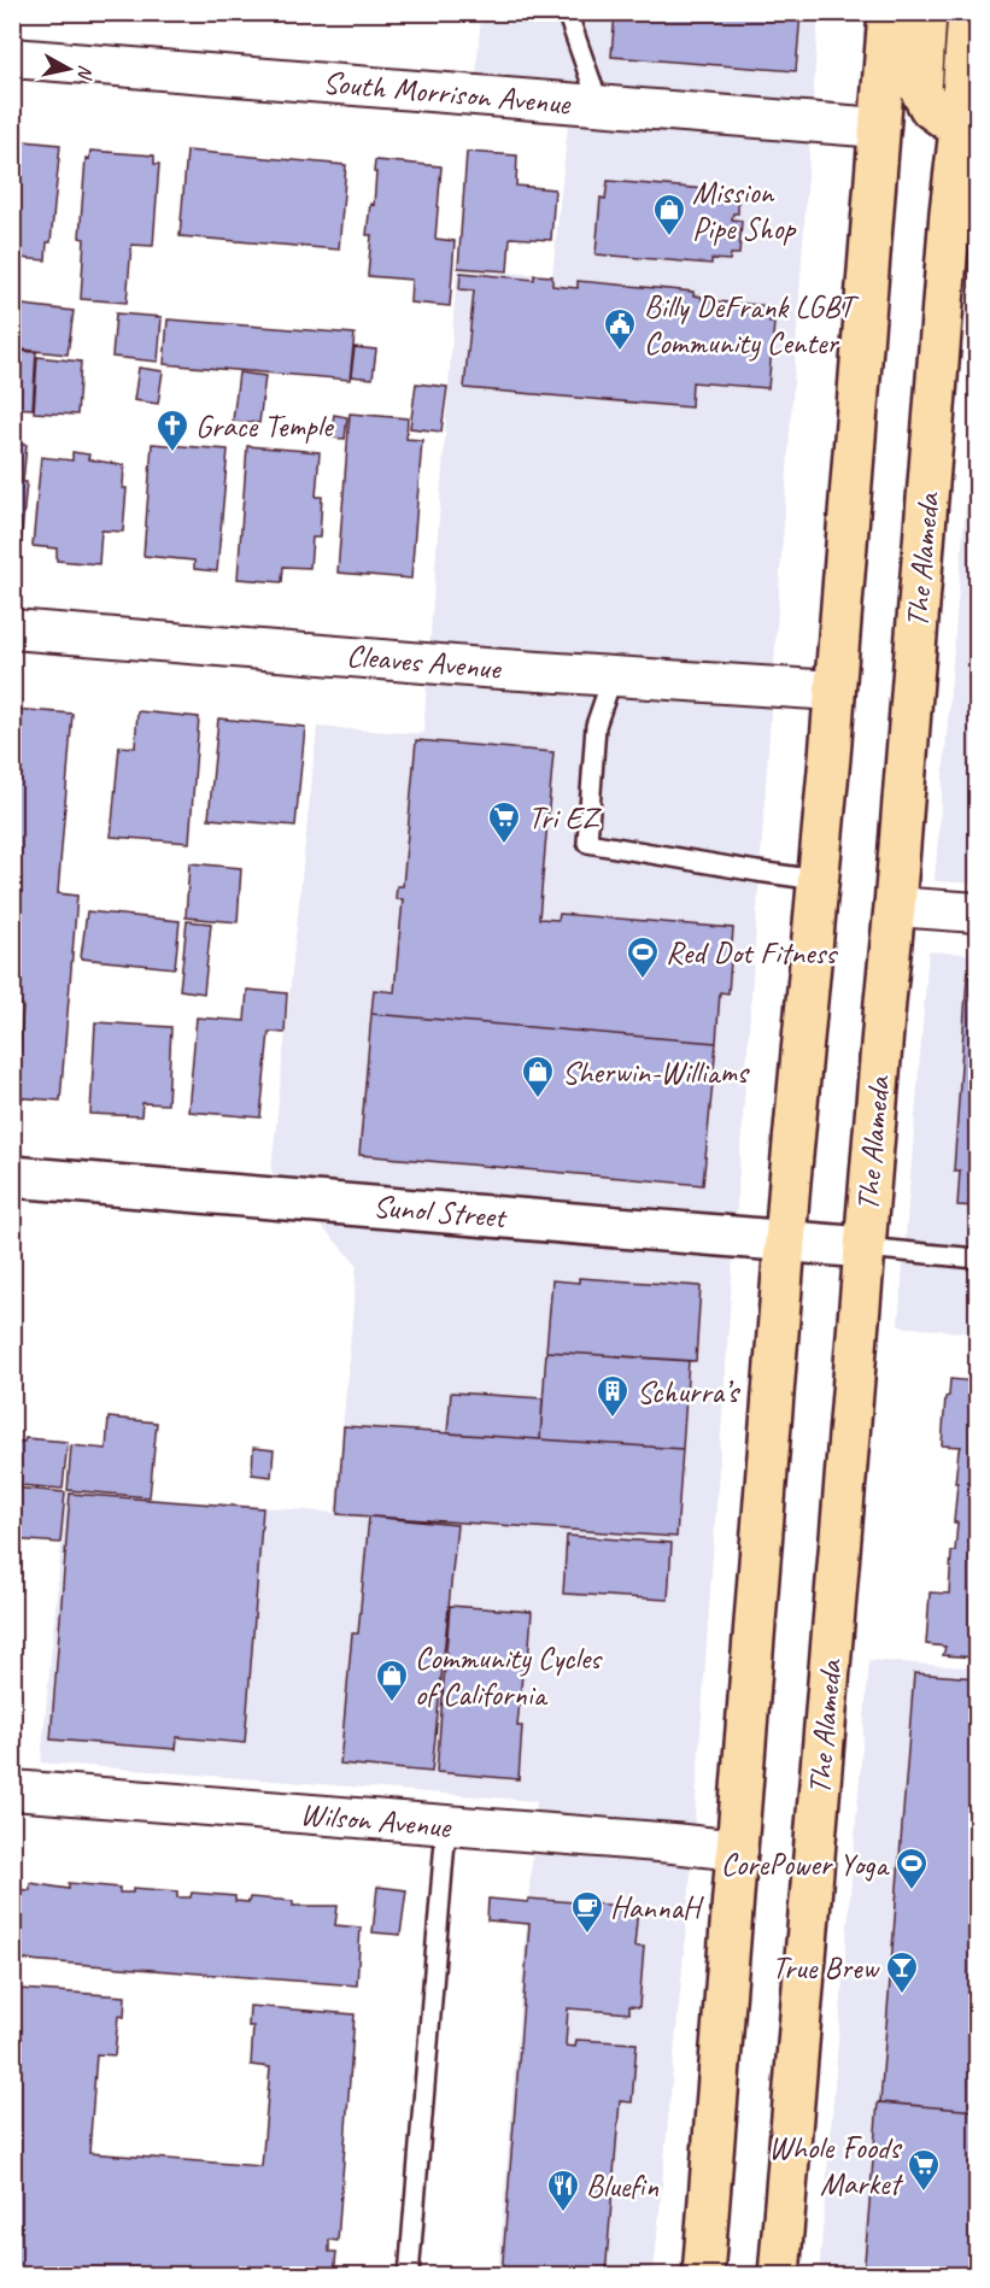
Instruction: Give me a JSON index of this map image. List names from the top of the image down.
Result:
{
  "streets": {
    "main road": ["The Alameda"],
    "street": [
      "South Morrison Avenue",
      "Cleaves Avenue",
      "Sunol Street",
      "Wilson Avenue"
    ]
  },
  "crossings": [
    ["The Alameda", "Sunol Street"]
  ],
  "places": {
    "shop": ["Mission Pipe Shop", "Sherwin-Williams", "Community Cycles of California"],
    "public building": ["Billy DeFrank LGBT Community Center"],
    "church": ["Grace Temple"],
    "supermarket": ["Tri EZ", "Whole Foods Market"],
    "sports": ["Red Dot Fitness", "CorePower Yoga"],
    "building": ["Schurra’s"],
    "cafe": ["HannaH"],
    "bar": ["True Brew"],
    "restaurant": ["Bluefin"]
  },
  "north": "right"
}
